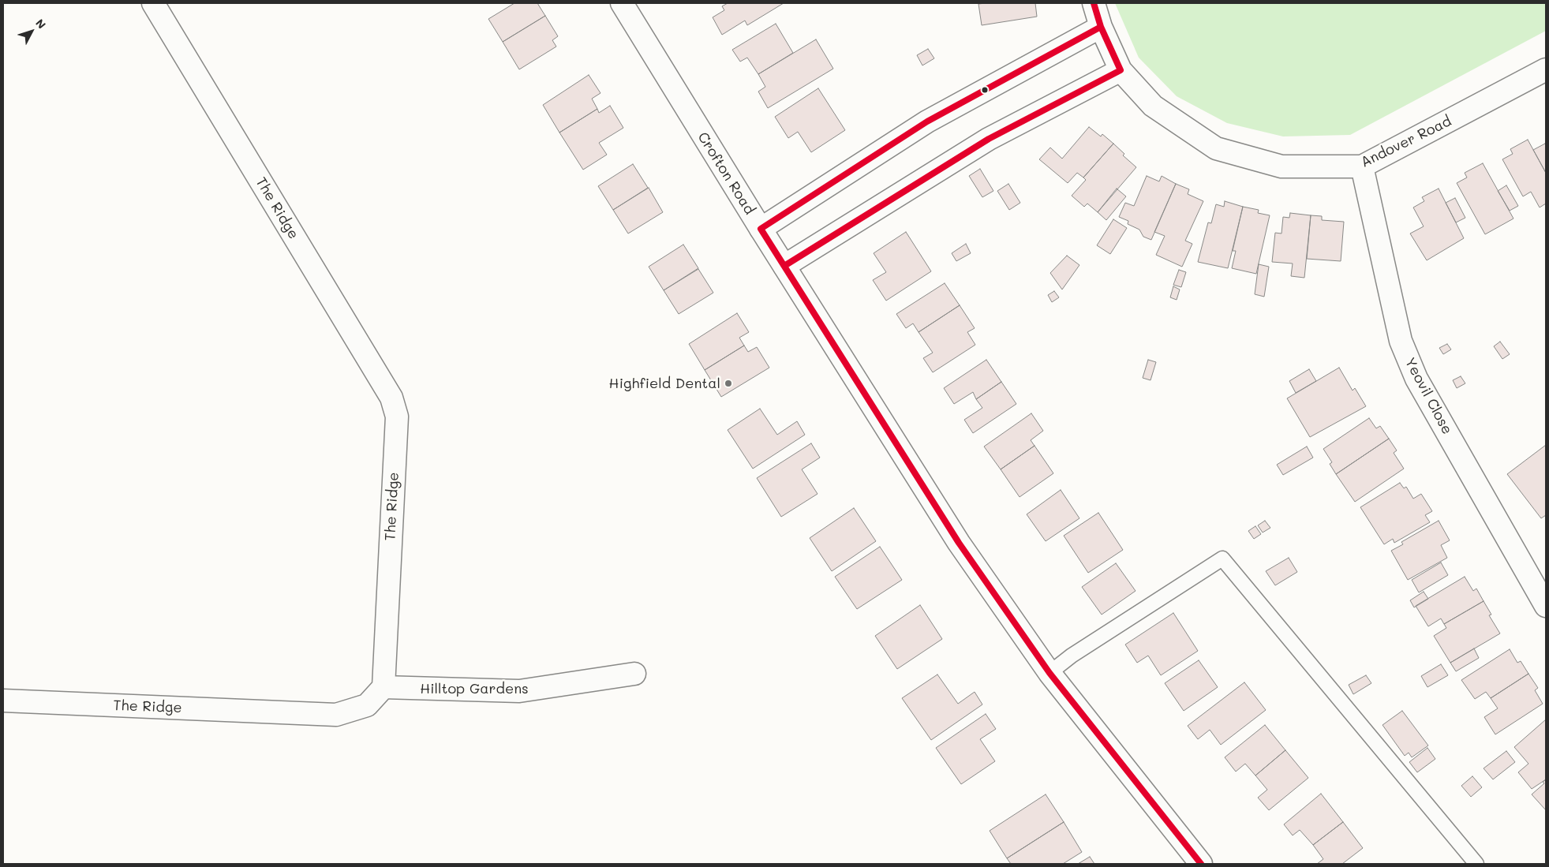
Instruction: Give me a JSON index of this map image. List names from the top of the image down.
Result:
{
  "streets": {
    "street": [
      "Andover Road",
      "Crofton Road",
      "The Ridge",
      "Yeovil Close",
      "Hilltop Gardens"
    ]
  },
  "crossings": [
    ["Andover Road", "Yeovil Close"],
    ["The Ridge", "Hilltop Gardens"]
  ],
  "places": ["Highfield Dental"],
  "north": "top right"
}
